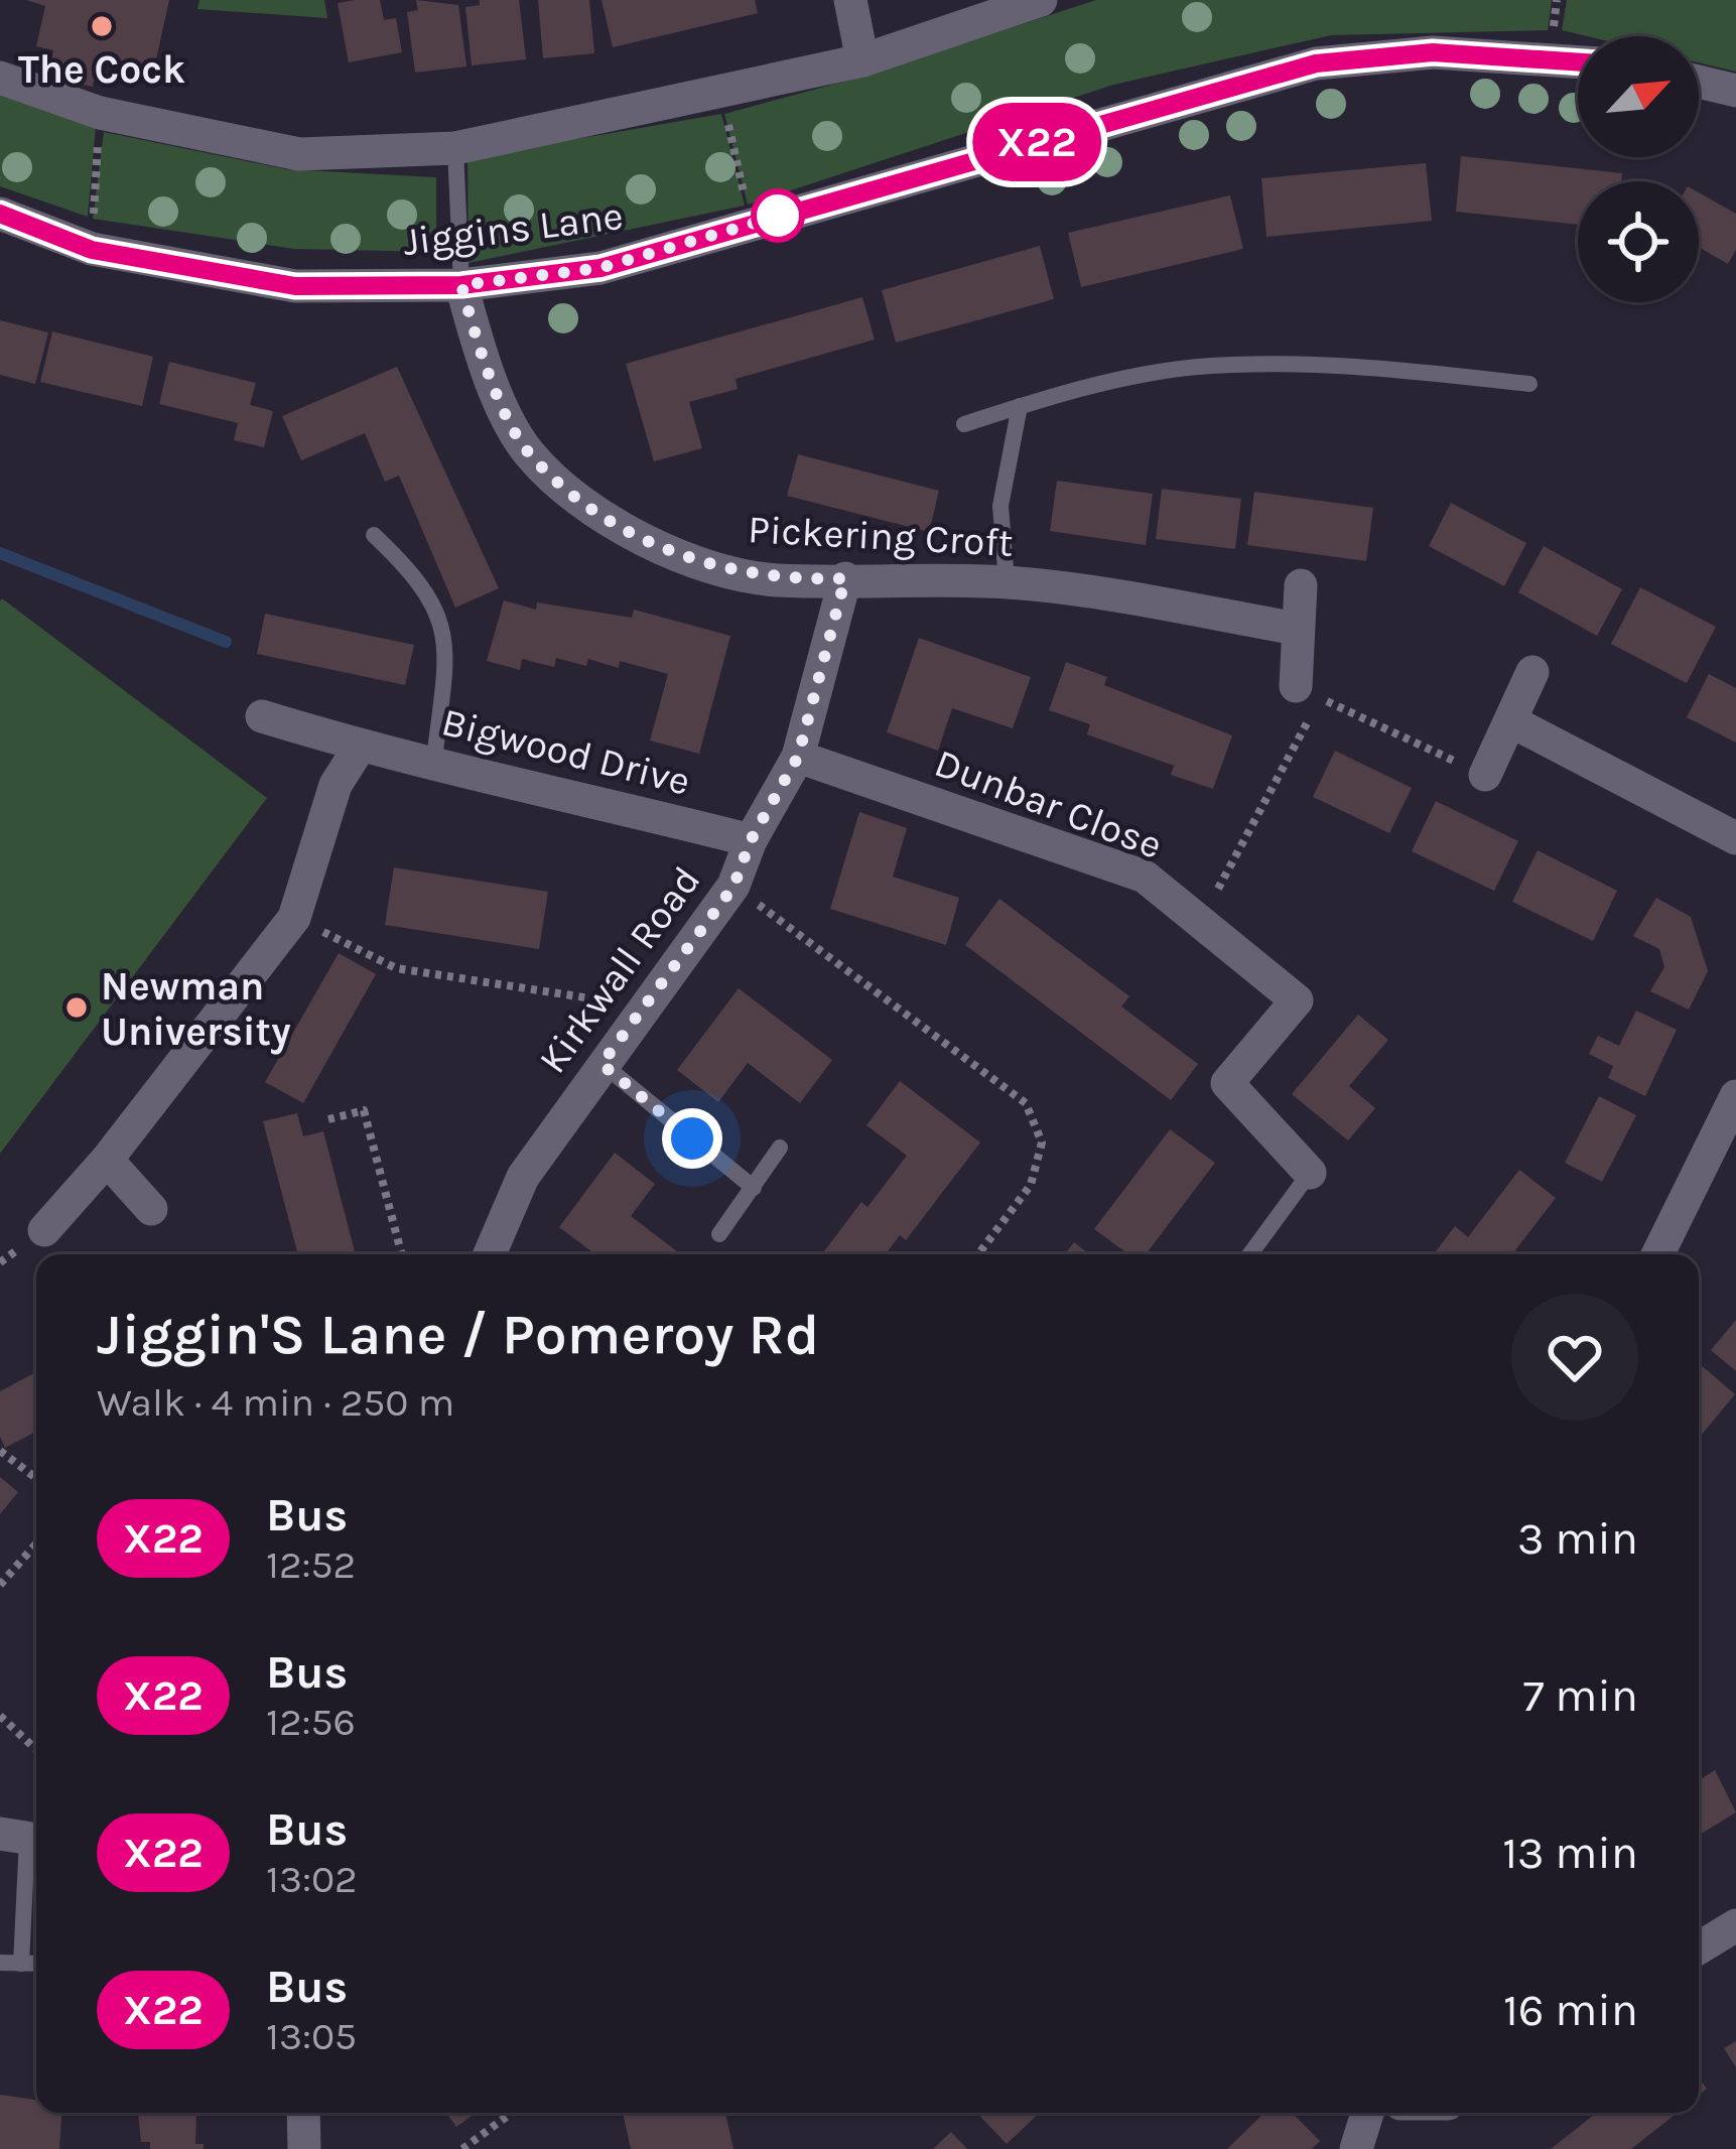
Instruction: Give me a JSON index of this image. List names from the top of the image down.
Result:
{
  "streets": {
    "street": [
      "Jiggins Lane",
      "Pickering Croft",
      "Bigwood Drive",
      "Dunbar Close",
      "Kirkwall Road"
    ]
  },
  "crossings": [
    ["Jiggins Lane", "Pickering Croft"],
    ["Pickering Croft", "Kirkwall Road"],
    ["Bigwood Drive", "Kirkwall Road"],
    ["Dunbar Close", "Kirkwall Road"]
  ],
  "places": ["The Cock", "Newman University"],
  "lines": ["bus line X22"],
  "north": "top right",
  "page": {
    "on_map": "X22",
    "heading": ["Jiggin'S Lane / Pomeroy Rd", "Walk · 4 min · 250 m"],
    "list": [
      {
        "mark": "X22",
        "name": "Bus",
        "note": "12:52",
        "value": "3 min"
      },
      {
        "mark": "X22",
        "name": "Bus",
        "note": "12:56",
        "value": "7 min"
      },
      {
        "mark": "X22",
        "name": "Bus",
        "note": "13:02",
        "value": "13 min"
      },
      {
        "mark": "X22",
        "name": "Bus",
        "note": "13:05",
        "value": "16 min"
      }
    ]
  }
}
